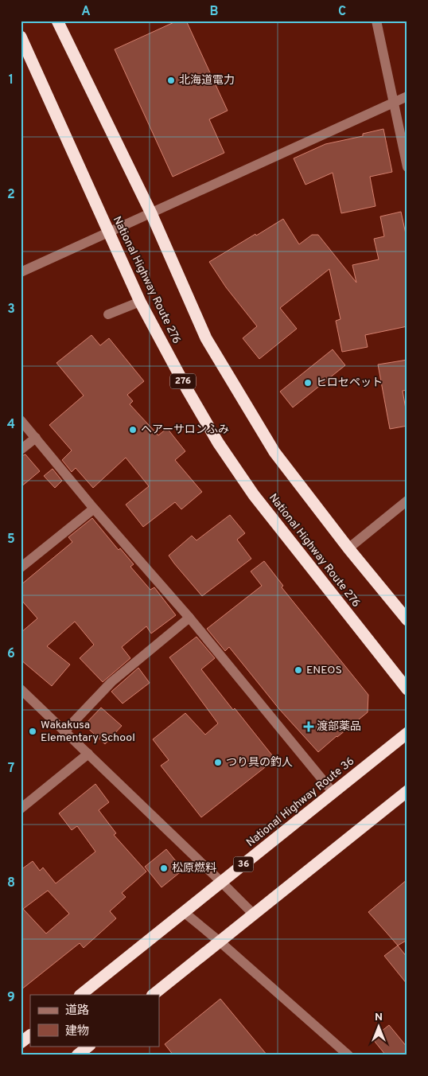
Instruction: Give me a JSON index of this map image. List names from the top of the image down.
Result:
{
  "streets": {
    "highway": [
      "National Highway Route 276",
      "276",
      "National Highway Route 36",
      "36"
    ]
  },
  "places": {
    "other": [
      "北海道電力",
      "ヒロセペット",
      "ヘアーサロンふみ",
      "ENEOS",
      "Wakakusa Elementary School",
      "つり具の釣人",
      "松原燃料"
    ],
    "health": ["渡部薬品"]
  },
  "legend": ["道路", "建物"],
  "north": "top",
  "grid": {
    "columns": ["A", "B", "C"],
    "rows": [
      "1",
      "2",
      "3",
      "4",
      "5",
      "6",
      "7",
      "8",
      "9"
    ]
  }
}
